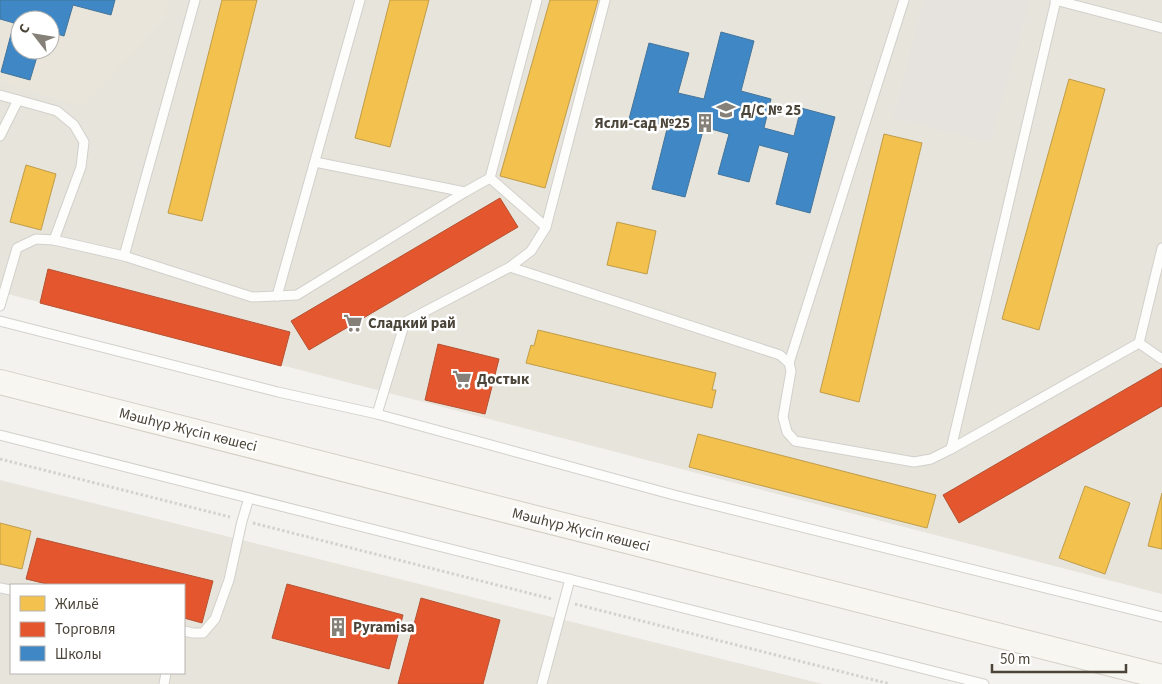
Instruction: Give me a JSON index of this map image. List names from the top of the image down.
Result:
{
  "streets": {
    "main road": ["Мәшһүр Жүсіп көшесі"]
  },
  "places": {
    "school or university": ["Д/С № 25"],
    "building": ["Ясли-сад №25", "Pyramisa"],
    "supermarket": ["Сладкий рай", "Достык"]
  },
  "legend": ["Жильё", "Торговля", "Школы"],
  "scale_bar": "50 m",
  "north": "top left"
}
